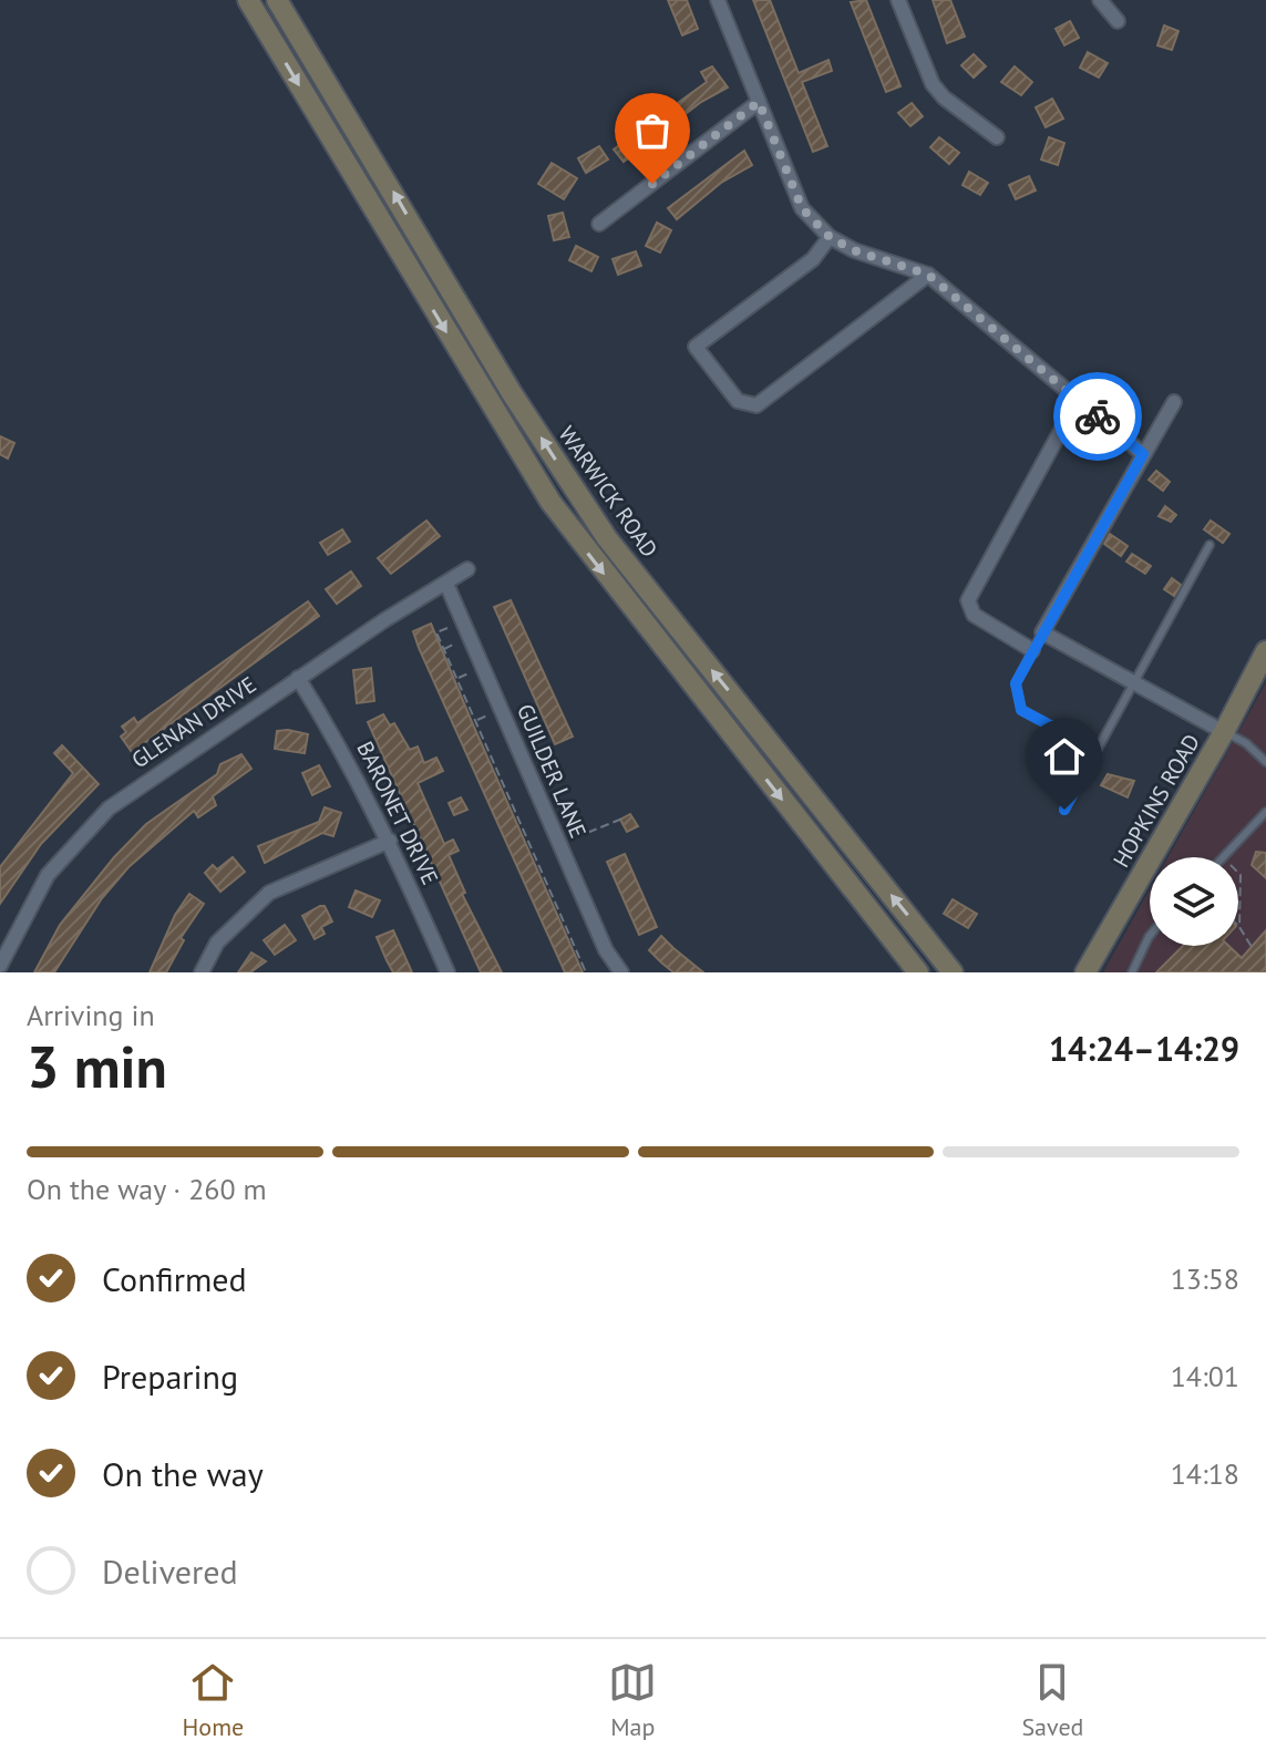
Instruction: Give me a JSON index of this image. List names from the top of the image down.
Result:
{
  "streets": {
    "main road": ["WARWICK ROAD", "HOPKINS ROAD"],
    "street": ["GLENAN DRIVE", "GUILDER LANE", "BARONET DRIVE"]
  },
  "crossings": [
    ["GLENAN DRIVE", "GUILDER LANE"],
    ["GLENAN DRIVE", "BARONET DRIVE"]
  ],
  "page": {
    "heading": ["3 min", "Arriving in", "14:24–14:29"],
    "bar": "On the way · 260 m",
    "list": [
      ["Confirmed", "13:58"],
      ["Preparing", "14:01"],
      ["On the way", "14:18"],
      "Delivered"
    ],
    "tabs": ["Home", "Map", "Saved"]
  }
}
